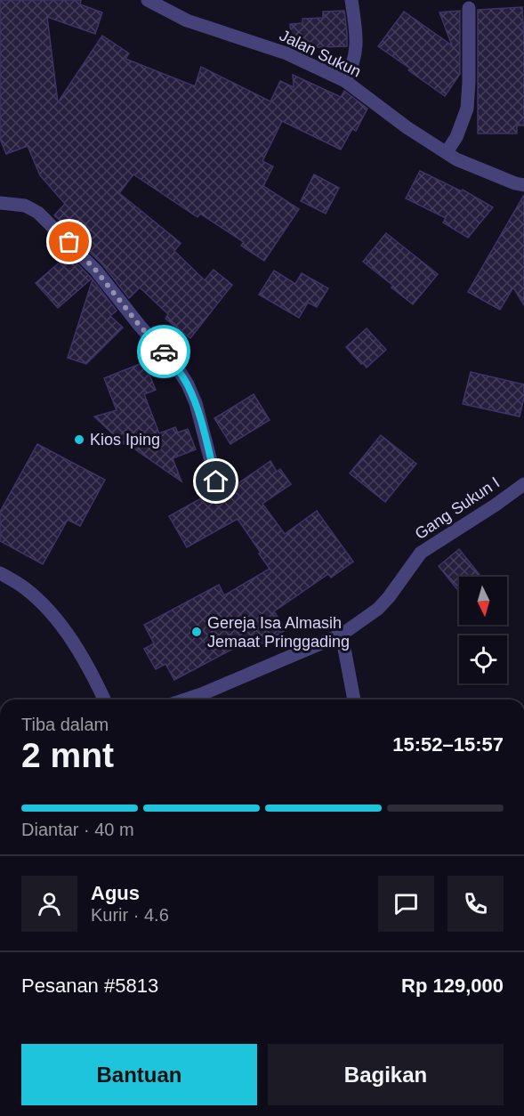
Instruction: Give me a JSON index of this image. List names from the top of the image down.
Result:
{
  "streets": {
    "street": ["Jalan Sukun", "Gang Sukun I"]
  },
  "places": ["Kios Iping", "Gereja Isa Almasih Jemaat Pringgading"],
  "north": "bottom",
  "page": {
    "heading": ["2 mnt", "Tiba dalam", "15:52–15:57"],
    "panel": [
      "Agus",
      "Kurir · 4.6",
      "Pesanan #5813",
      "Rp 129,000"
    ],
    "bar": "Diantar · 40 m",
    "buttons": ["Bantuan", "Bagikan"]
  }
}
